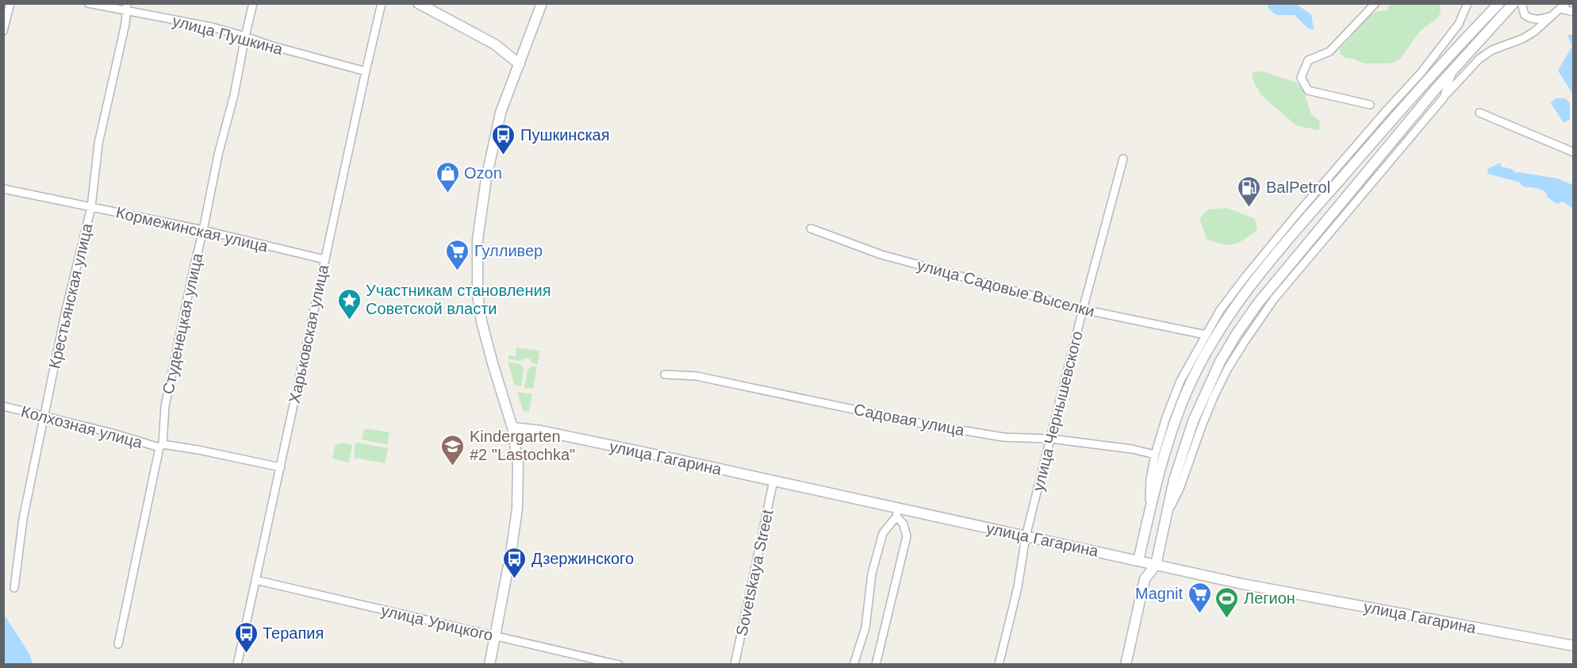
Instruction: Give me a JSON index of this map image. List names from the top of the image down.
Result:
{
  "streets": {
    "main road": ["улица Гагарина"],
    "street": [
      "улица Пушкина",
      "Кормежинская улица",
      "улица Садовые Выселки",
      "Крестьянская улица",
      "Студенецкая улица",
      "Харьковская улица",
      "улица Чернышевского",
      "Садовая улица",
      "Колхозная улица",
      "Sovetskaya Street",
      "улица Урицкого"
    ]
  },
  "crossings": [
    ["улица Пушкина", "Крестьянская улица"],
    ["улица Пушкина", "Студенецкая улица"],
    ["улица Пушкина", "Харьковская улица"],
    ["Кормежинская улица", "Крестьянская улица"],
    ["Кормежинская улица", "Студенецкая улица"],
    ["Кормежинская улица", "Харьковская улица"],
    ["улица Садовые Выселки", "улица Чернышевского"],
    ["Крестьянская улица", "Колхозная улица"],
    ["Студенецкая улица", "Колхозная улица"],
    ["Харьковская улица", "Колхозная улица"],
    ["Харьковская улица", "улица Урицкого"],
    ["улица Чернышевского", "Садовая улица"],
    ["улица Чернышевского", "улица Гагарина"],
    ["улица Гагарина", "Sovetskaya Street"]
  ],
  "places": {
    "bus stop": ["Пушкинская", "Дзержинского", "Терапия"],
    "shop": ["Ozon"],
    "fuel station": ["BalPetrol"],
    "supermarket": ["Гулливер", "Magnit"],
    "place": ["Участникам становления Советской власти"],
    "school or university": ["Kindergarten #2 \"Lastochka\""],
    "sports": ["Легион"]
  }
}
